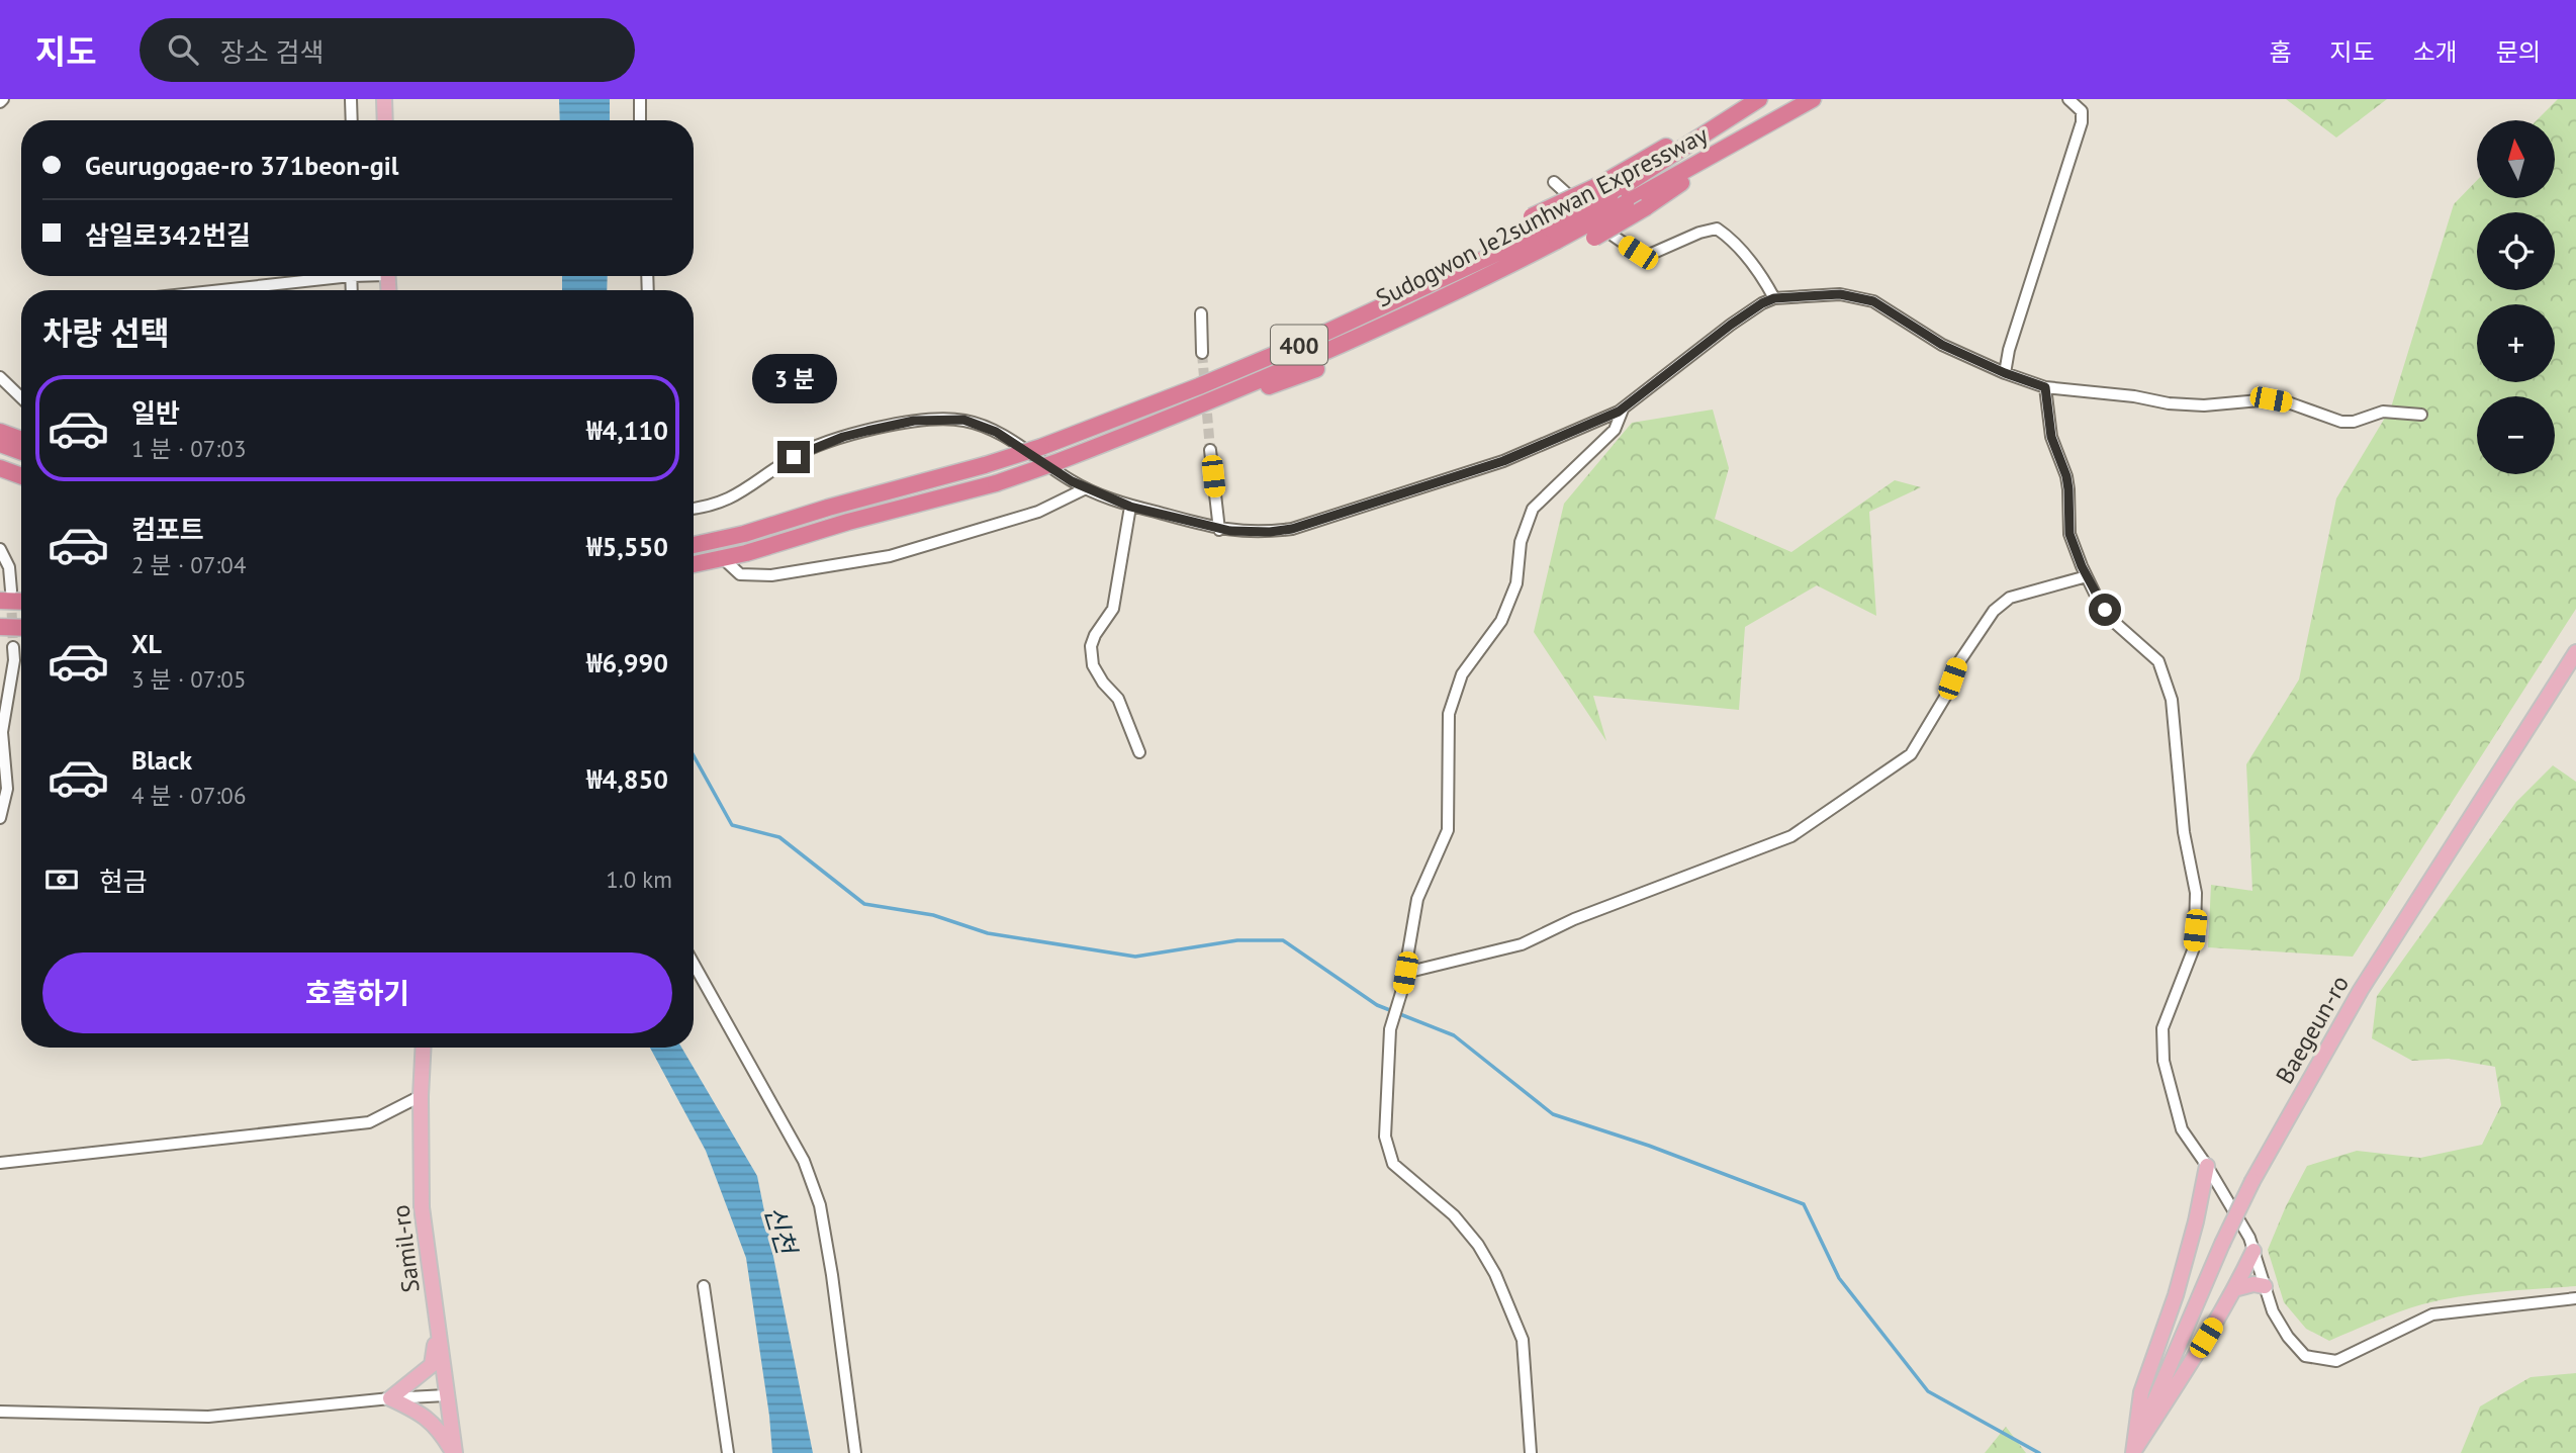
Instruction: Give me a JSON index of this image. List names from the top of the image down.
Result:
{
  "streets": {
    "highway": ["Sudogwon Je2sunhwan Expressway", "400"],
    "main road": ["Baegeun-ro", "Samil-ro"]
  },
  "water": ["신천"],
  "north": "top",
  "page": {
    "header": "지도",
    "search": "장소 검색",
    "nav": [
      "홈",
      "지도",
      "소개",
      "문의"
    ],
    "map_buttons": ["+", "−"],
    "banner": ["Geurugogae-ro 371beon-gil", "삼일로342번길"],
    "heading": "차량 선택",
    "bubble": "3 분",
    "list": [
      {
        "name": "일반",
        "note": "1 분 · 07:03",
        "value": "₩4,110"
      },
      {
        "name": "컴포트",
        "note": "2 분 · 07:04",
        "value": "₩5,550"
      },
      {
        "name": "XL",
        "note": "3 분 · 07:05",
        "value": "₩6,990"
      },
      {
        "name": "Black",
        "note": "4 분 · 07:06",
        "value": "₩4,850"
      }
    ],
    "pay": ["현금", "1.0 km"],
    "buttons": "호출하기"
  }
}
